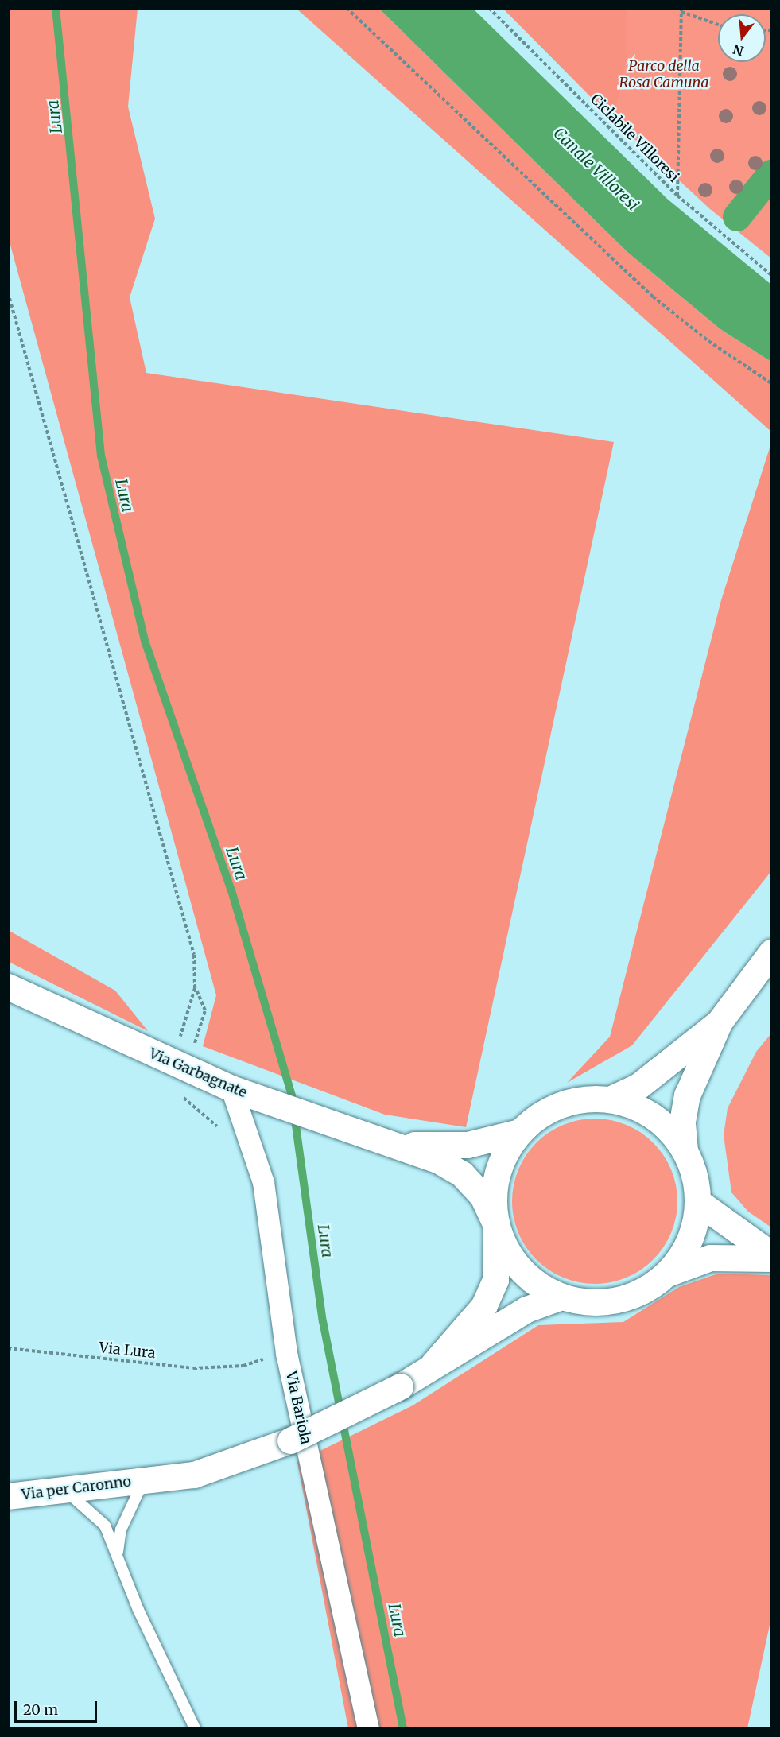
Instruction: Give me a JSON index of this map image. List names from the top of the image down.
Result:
{
  "streets": {
    "main road": ["Via Garbagnate", "Via per Caronno"],
    "street": ["Via Bariola"],
    "path": ["Ciclabile Villoresi", "Via Lura"]
  },
  "crossings": [
    ["Via Garbagnate", "Via Bariola"]
  ],
  "water": ["Lura", "Canale Villoresi"],
  "parks": ["Parco della Rosa Camuna"],
  "scale_bar": "20 m",
  "north": "bottom"
}
